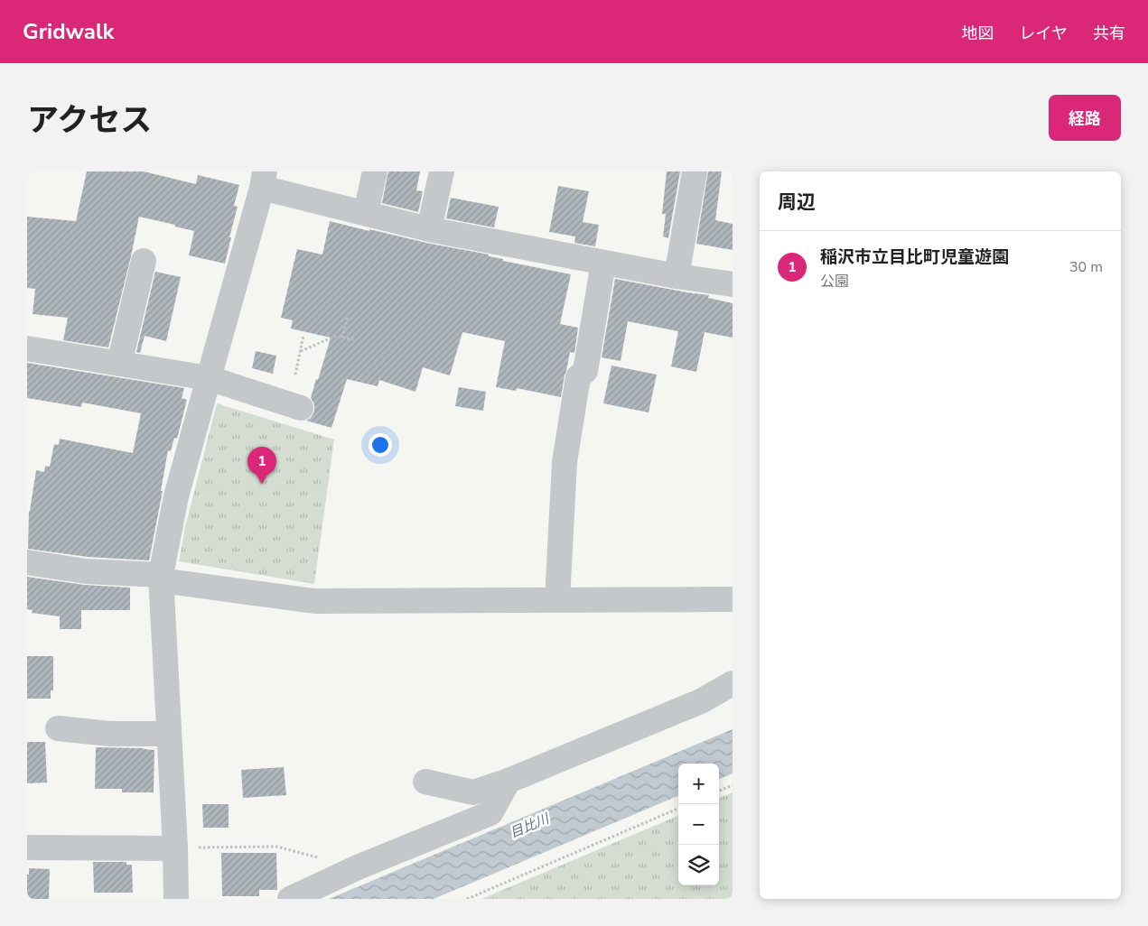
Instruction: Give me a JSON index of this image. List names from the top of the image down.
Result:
{
  "water": ["目比川"],
  "page": {
    "header": "Gridwalk",
    "nav": ["地図", "レイヤ", "共有"],
    "title": "アクセス",
    "buttons": "経路",
    "heading": "周辺",
    "list": [
      {
        "mark": "1",
        "name": "稲沢市立目比町児童遊園",
        "note": "公園",
        "value": "30 m"
      }
    ],
    "pins": "1",
    "map_buttons": ["+", "−"]
  }
}
